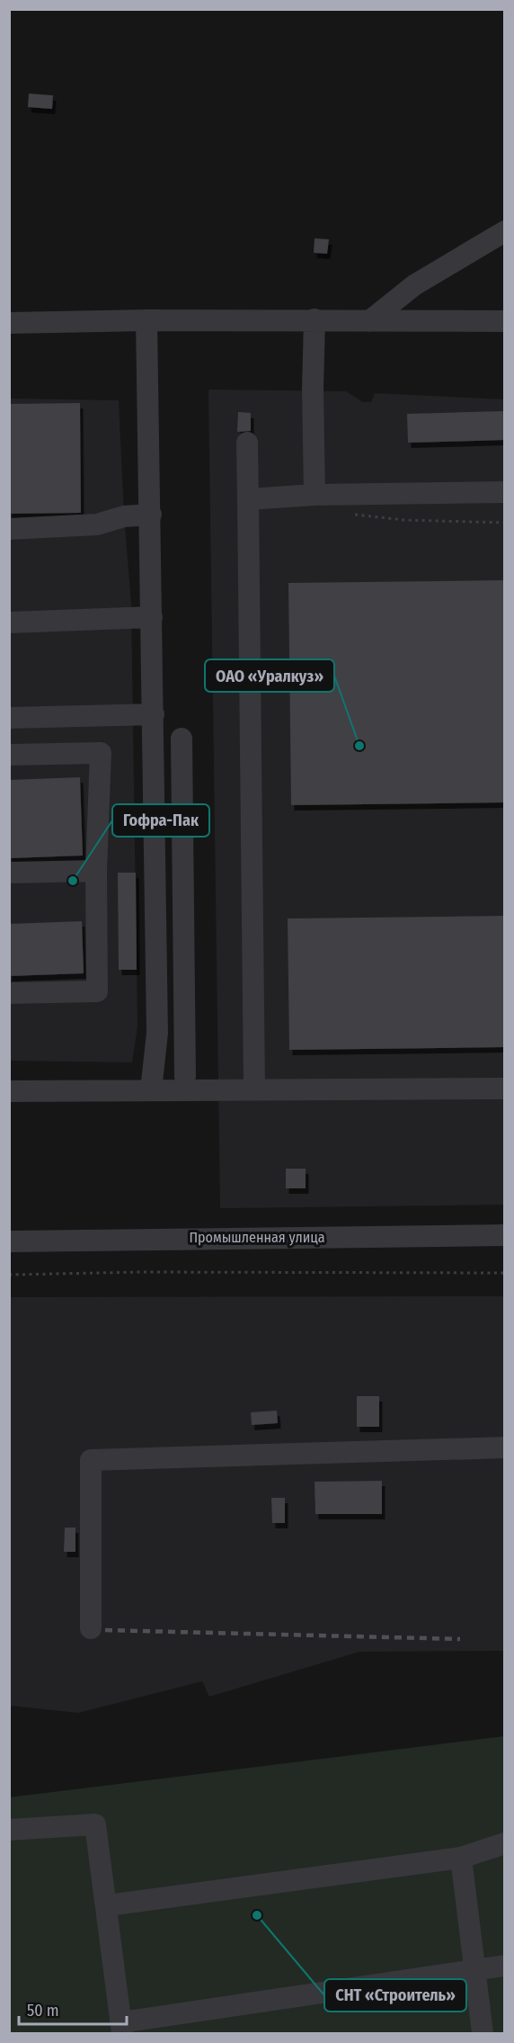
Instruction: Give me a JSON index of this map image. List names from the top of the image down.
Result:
{
  "streets": {
    "street": ["Промышленная улица"]
  },
  "places": ["ОАО «Уралкуз»", "Гофра-Пак", "СНТ «Строитель»"],
  "scale_bar": "50 m"
}
